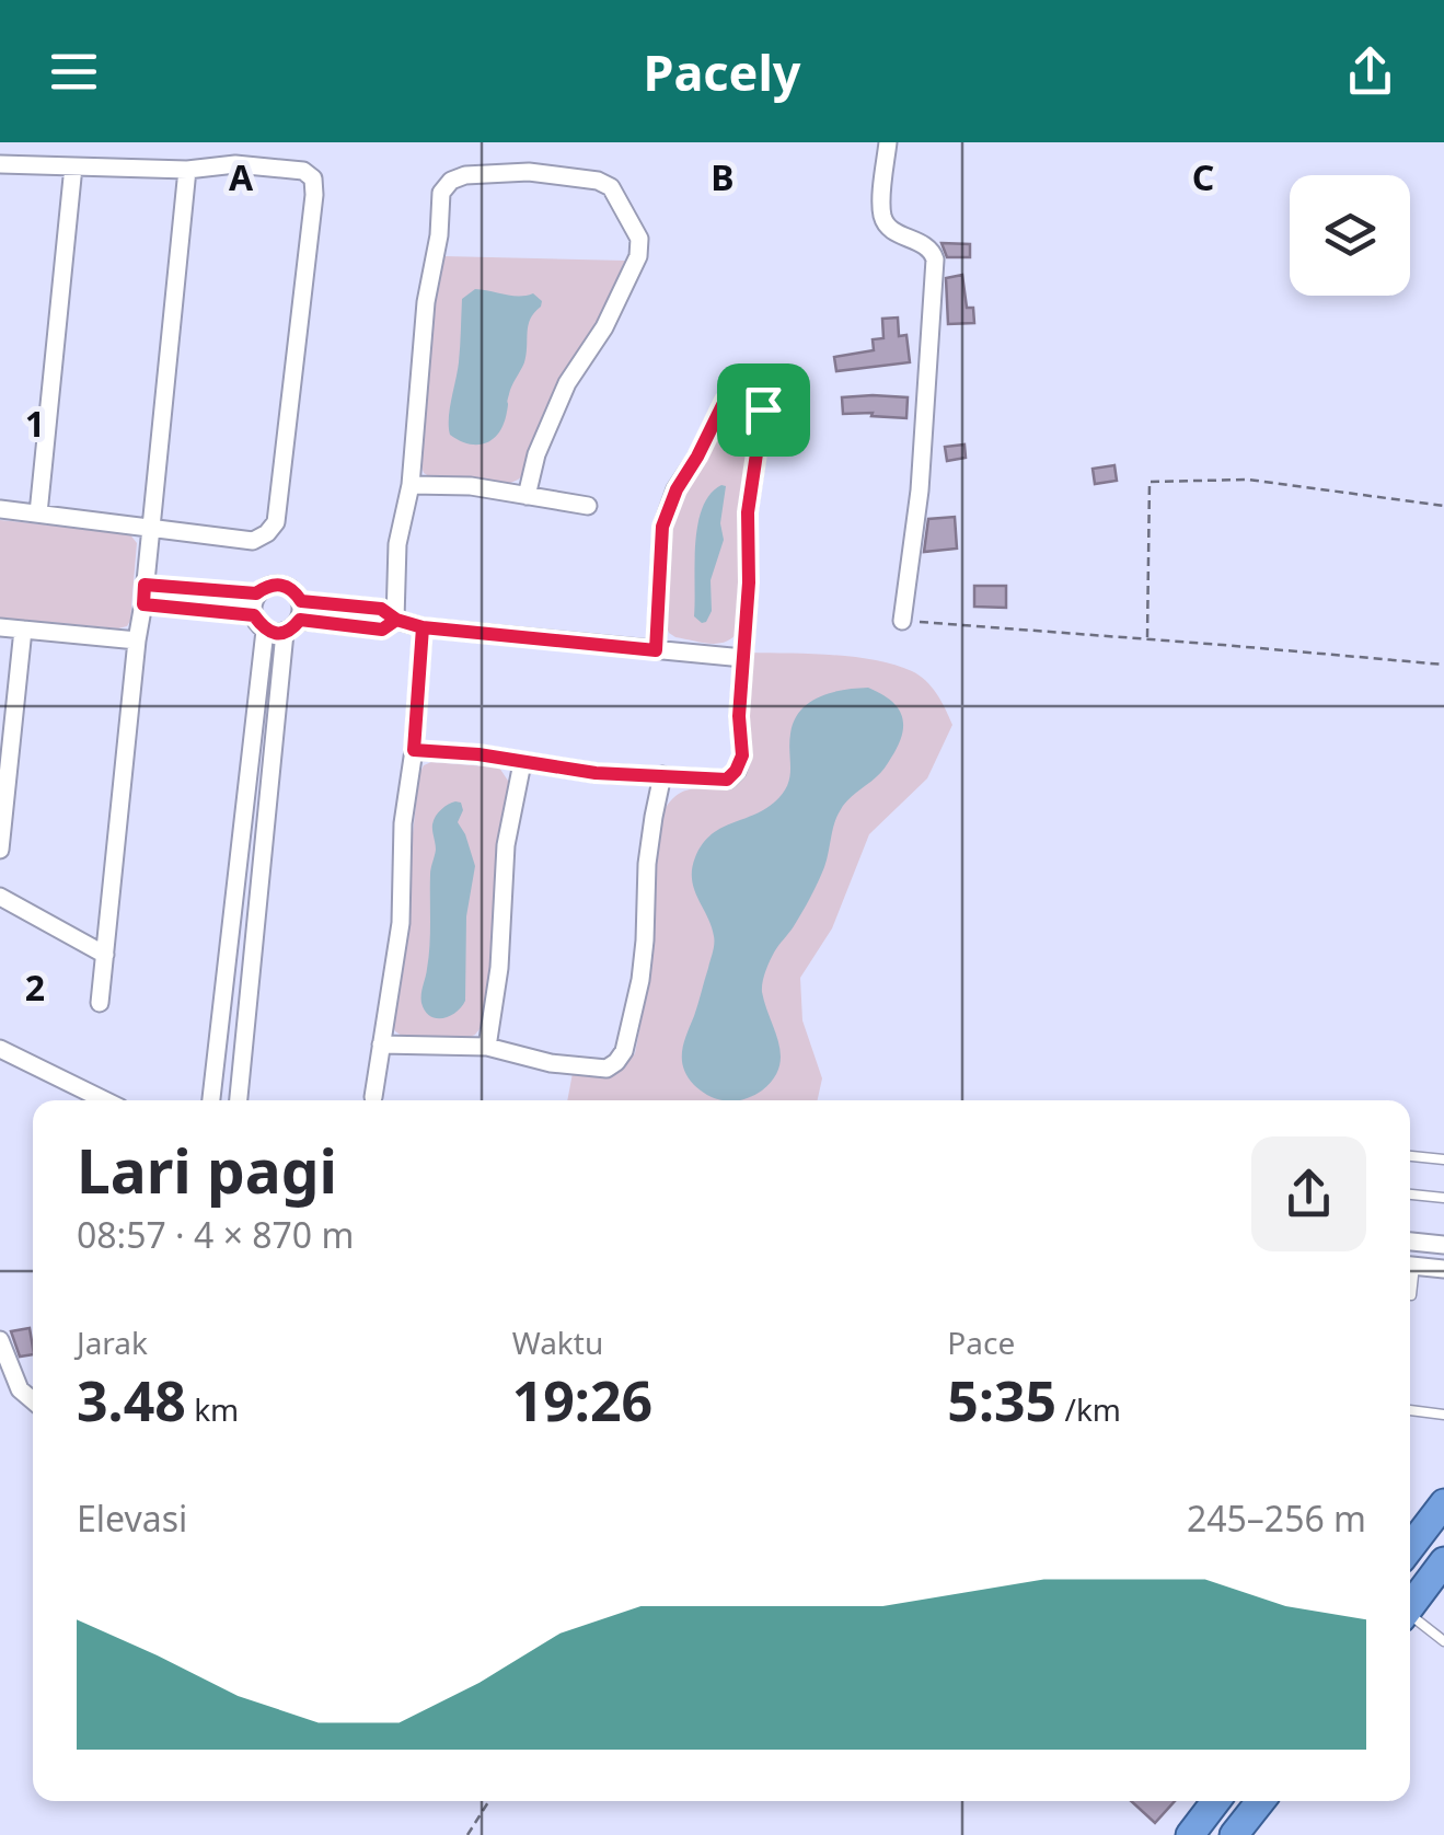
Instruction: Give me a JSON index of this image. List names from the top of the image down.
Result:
{
  "page": {
    "header": "Pacely",
    "heading": ["Lari pagi", "08:57 · 4 × 870 m"],
    "stats": [
      ["Jarak", "3.48 km"],
      ["Waktu", "19:26"],
      ["Pace", "5:35 /km"]
    ],
    "chart": ["Elevasi", "245–256 m"]
  },
  "grid": {
    "columns": ["A", "B", "C"],
    "rows": ["1", "2"]
  }
}
